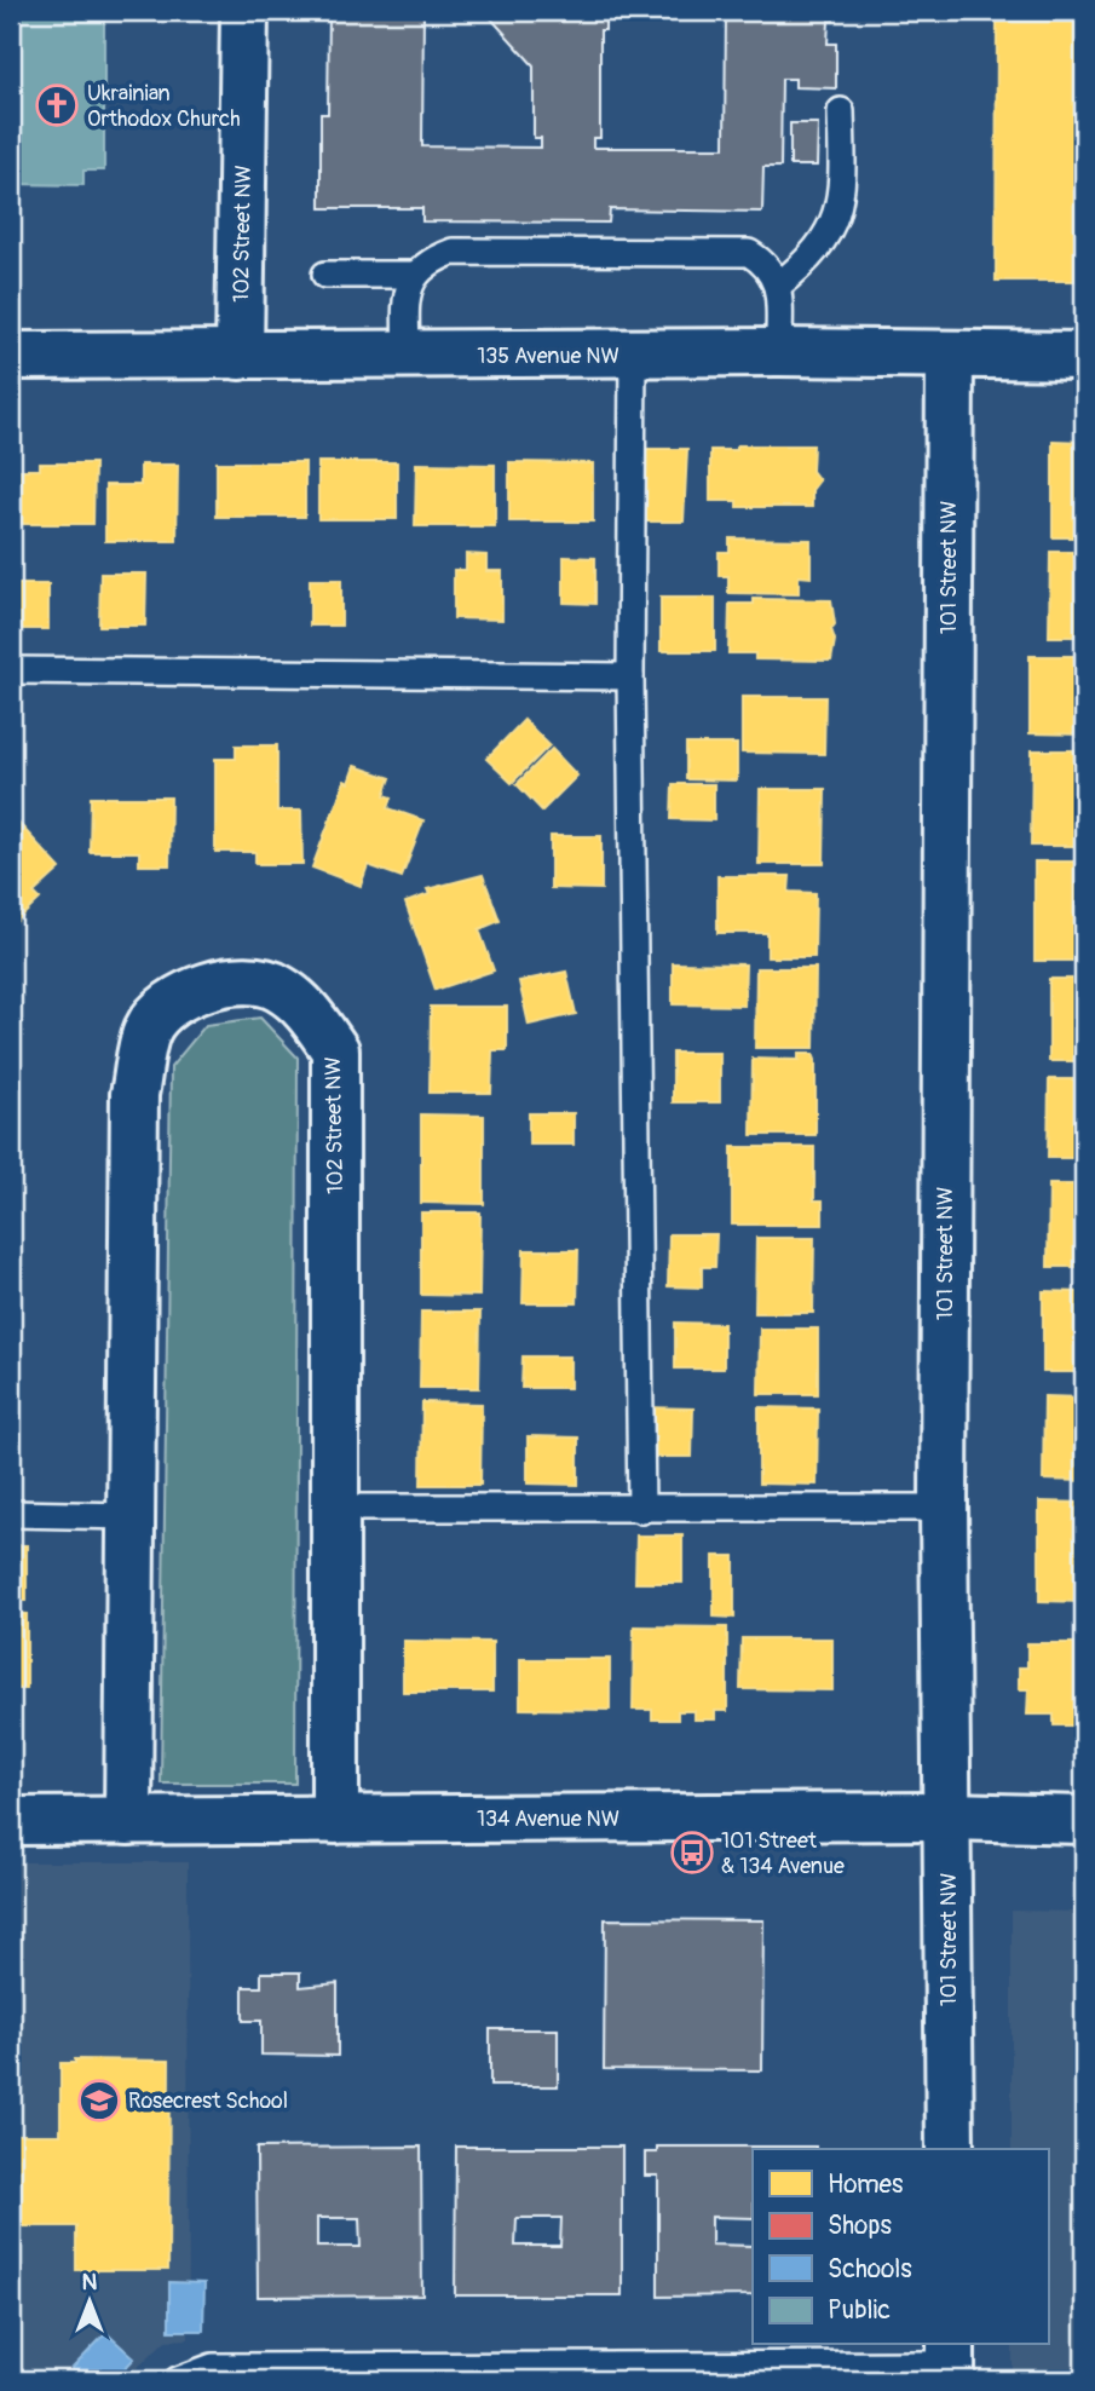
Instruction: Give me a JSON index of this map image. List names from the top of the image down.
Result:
{
  "streets": {
    "street": [
      "102 Street NW",
      "135 Avenue NW",
      "101 Street NW",
      "134 Avenue NW"
    ]
  },
  "crossings": [
    ["102 Street NW", "135 Avenue NW"],
    ["102 Street NW", "134 Avenue NW"],
    ["135 Avenue NW", "101 Street NW"],
    ["101 Street NW", "134 Avenue NW"]
  ],
  "places": {
    "church": ["Ukrainian Orthodox Church"],
    "bus stop": ["101 Street & 134 Avenue"],
    "school or university": ["Rosecrest School"]
  },
  "legend": [
    "Homes",
    "Shops",
    "Schools",
    "Public"
  ],
  "north": "top"
}
